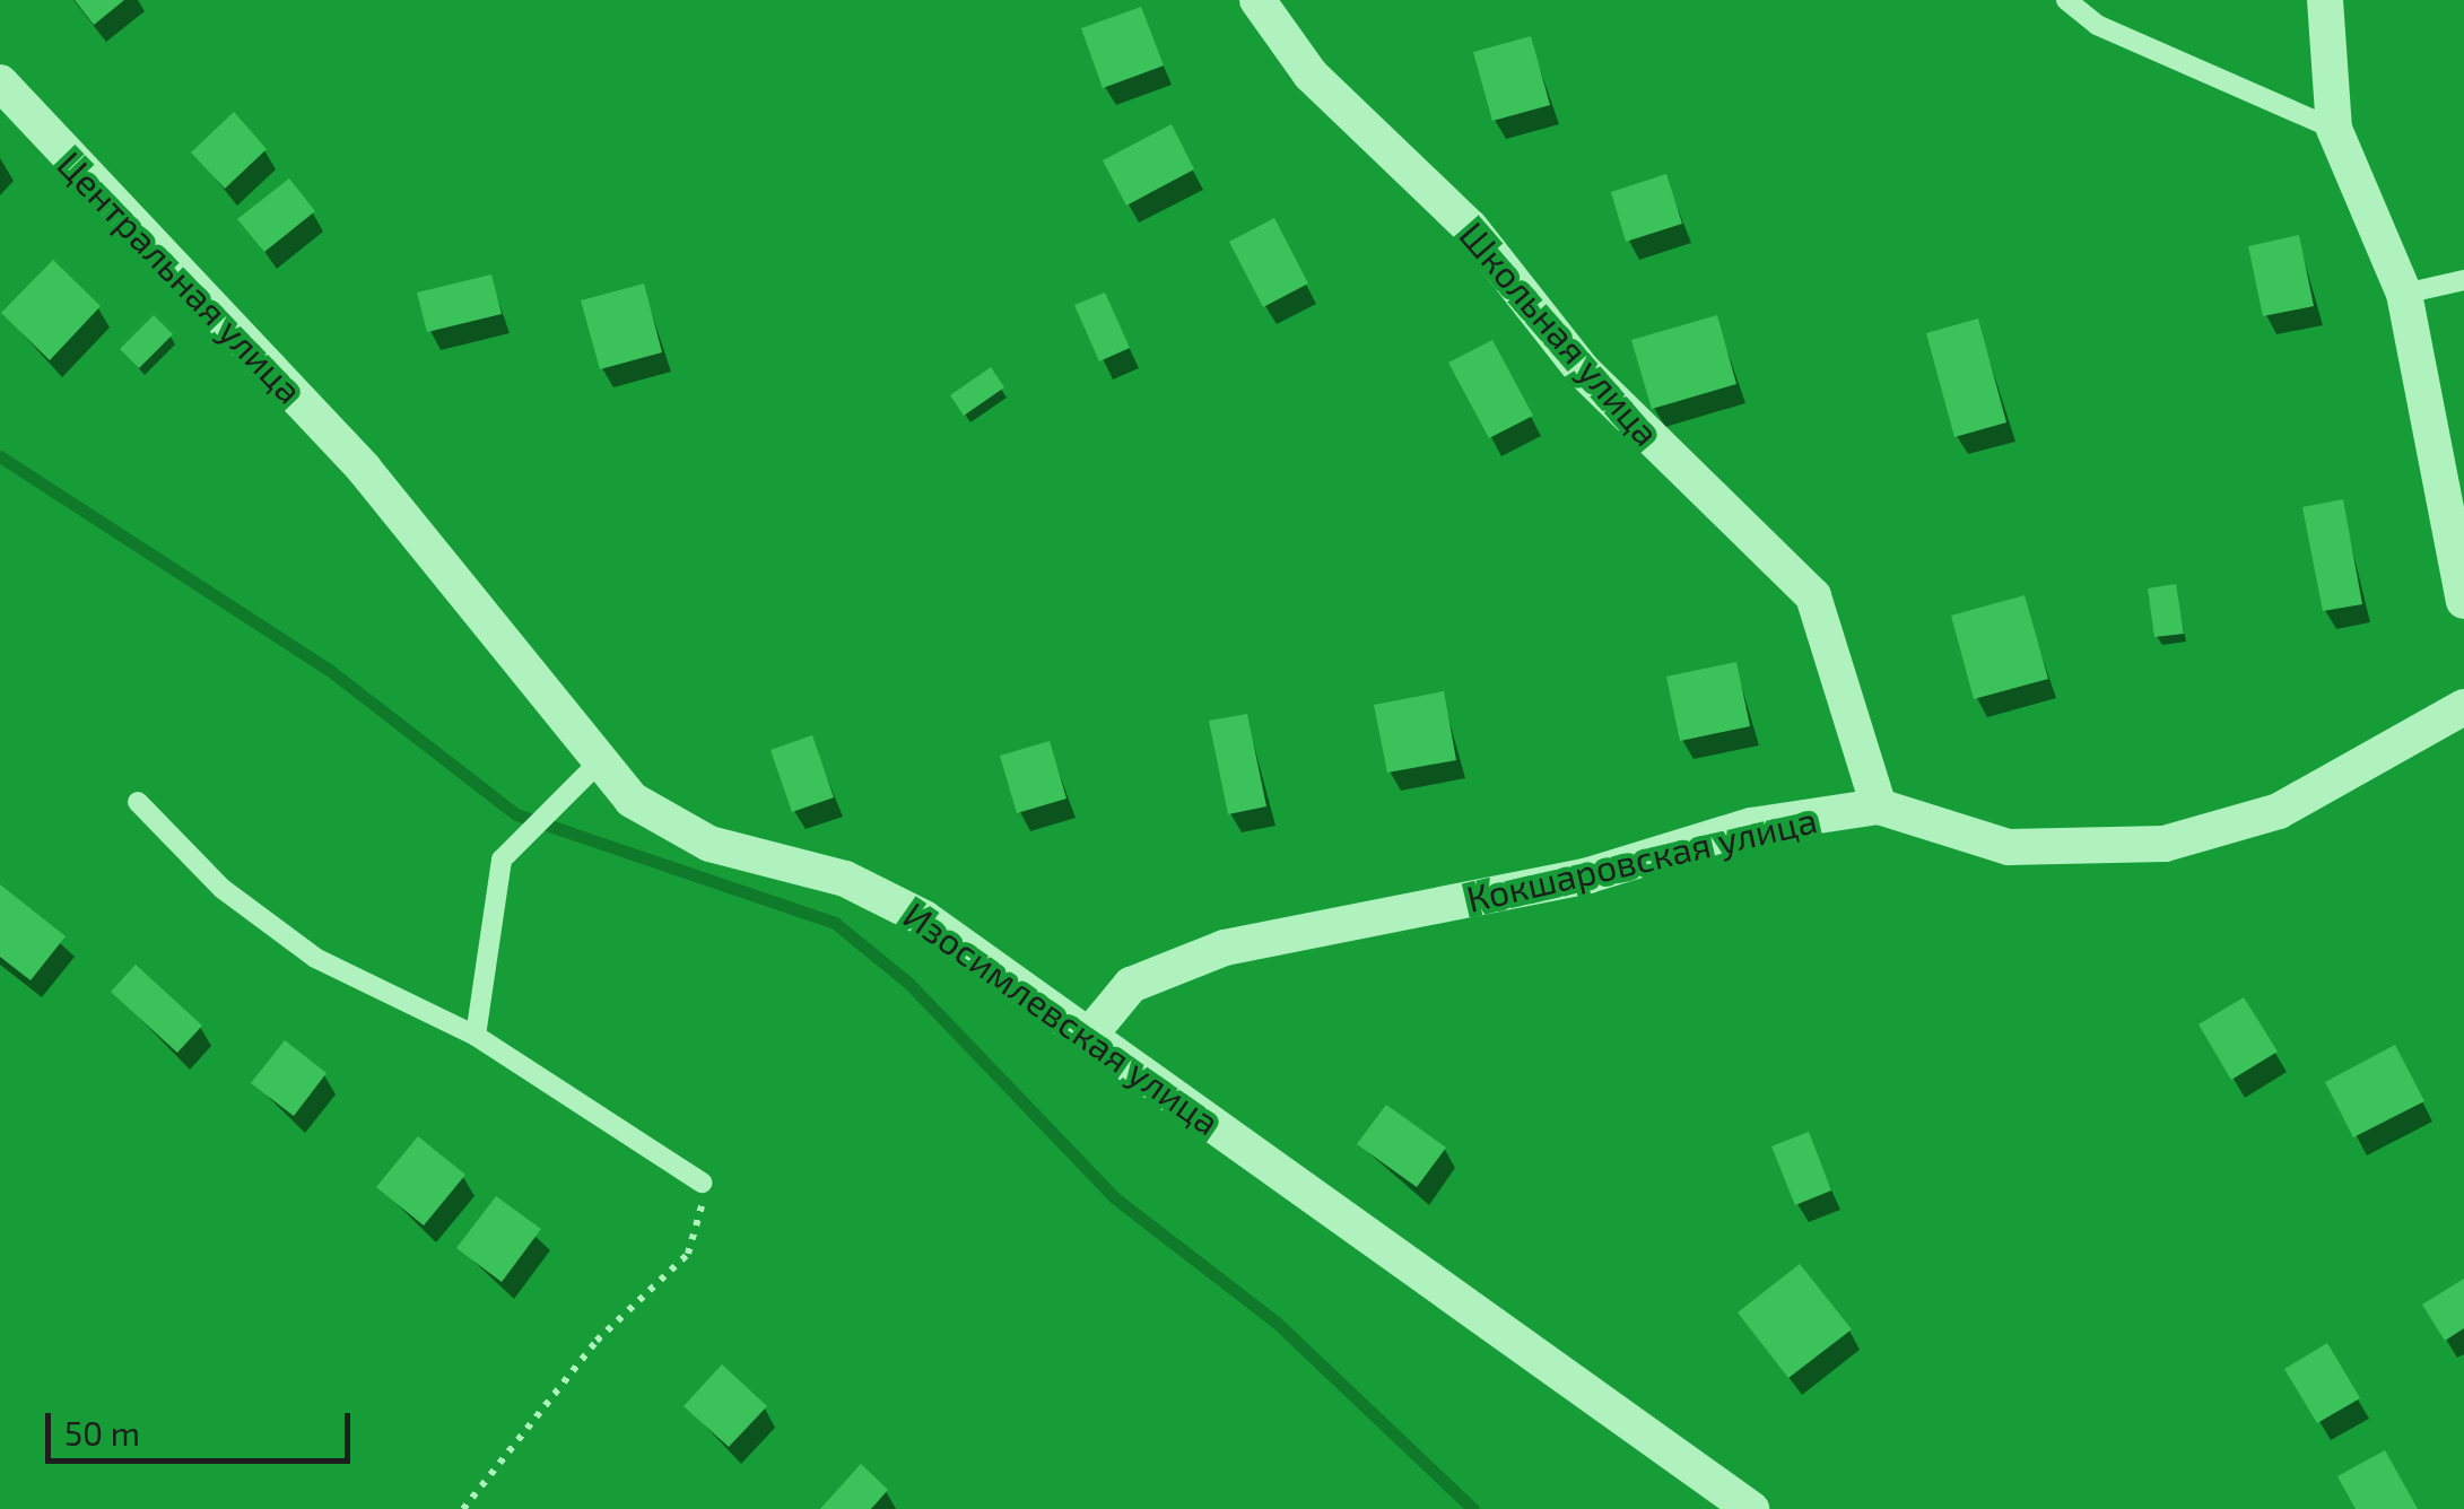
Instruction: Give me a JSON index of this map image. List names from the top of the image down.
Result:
{
  "streets": {
    "street": [
      "Центральная улица",
      "Школьная улица",
      "Кокшаровская улица",
      "Изосимлевская улица"
    ]
  },
  "crossings": [
    ["Центральная улица", "Изосимлевская улица"],
    ["Школьная улица", "Кокшаровская улица"],
    ["Кокшаровская улица", "Изосимлевская улица"]
  ],
  "scale_bar": "50 m"
}
